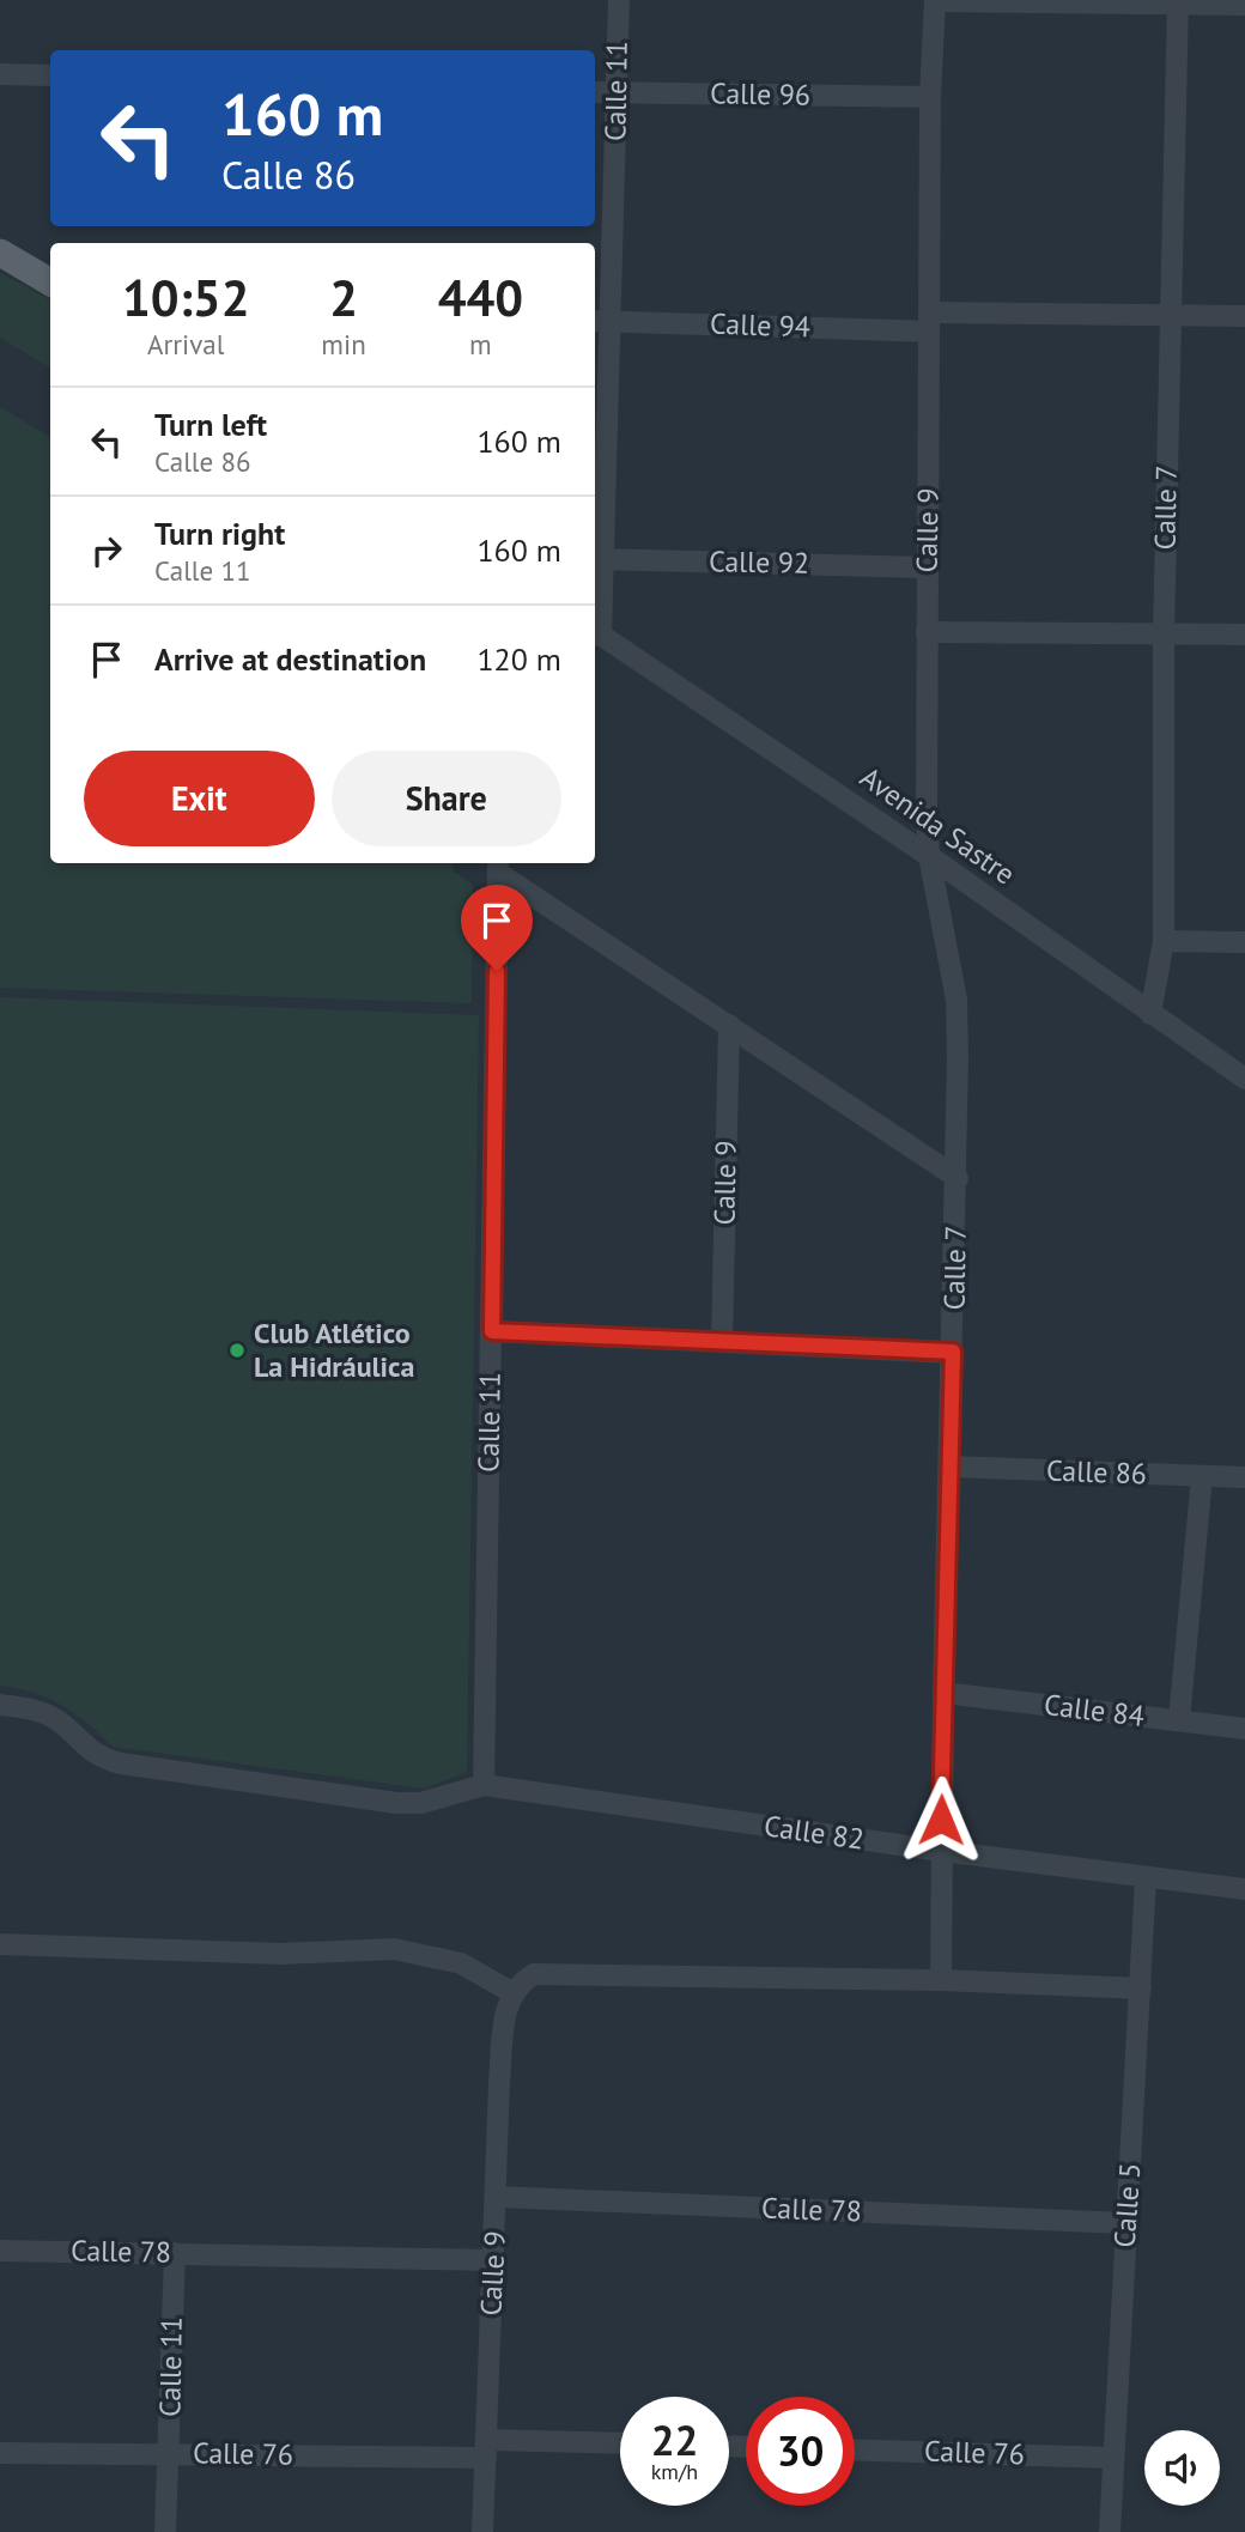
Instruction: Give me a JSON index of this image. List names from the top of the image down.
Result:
{
  "streets": {
    "street": [
      "Calle 11",
      "Calle 96",
      "Calle 94",
      "Calle 7",
      "Calle 9",
      "Calle 92",
      "Avenida Sastre",
      "Calle 86",
      "Calle 84",
      "Calle 82",
      "Calle 5",
      "Calle 78",
      "Calle 76"
    ]
  },
  "crossings": [
    ["Calle 11", "Calle 96"],
    ["Calle 11", "Calle 94"],
    ["Calle 11", "Calle 92"],
    ["Calle 11", "Avenida Sastre"],
    ["Calle 11", "Calle 82"],
    ["Calle 11", "Calle 78"],
    ["Calle 11", "Calle 76"],
    ["Calle 96", "Calle 9"],
    ["Calle 94", "Calle 7"],
    ["Calle 94", "Calle 9"],
    ["Calle 7", "Calle 9"],
    ["Calle 7", "Avenida Sastre"],
    ["Calle 7", "Calle 86"],
    ["Calle 7", "Calle 84"],
    ["Calle 7", "Calle 82"],
    ["Calle 9", "Calle 92"],
    ["Calle 9", "Avenida Sastre"],
    ["Calle 9", "Calle 78"],
    ["Calle 9", "Calle 76"],
    ["Calle 82", "Calle 5"],
    ["Calle 5", "Calle 78"],
    ["Calle 5", "Calle 76"]
  ],
  "places": ["Club Atlético La Hidráulica"],
  "page": {
    "turn": ["160 m", "Calle 86"],
    "eta": [
      "10:52",
      "Arrival",
      "2",
      "min",
      "440",
      "m"
    ],
    "list": [
      {
        "name": "Turn left",
        "note": "Calle 86",
        "value": "160 m"
      },
      {
        "name": "Turn right",
        "note": "Calle 11",
        "value": "160 m"
      },
      {
        "name": "Arrive at destination",
        "value": "120 m"
      }
    ],
    "buttons": ["Exit", "Share"],
    "speed": "22 km/h",
    "limit": "30"
  }
}
